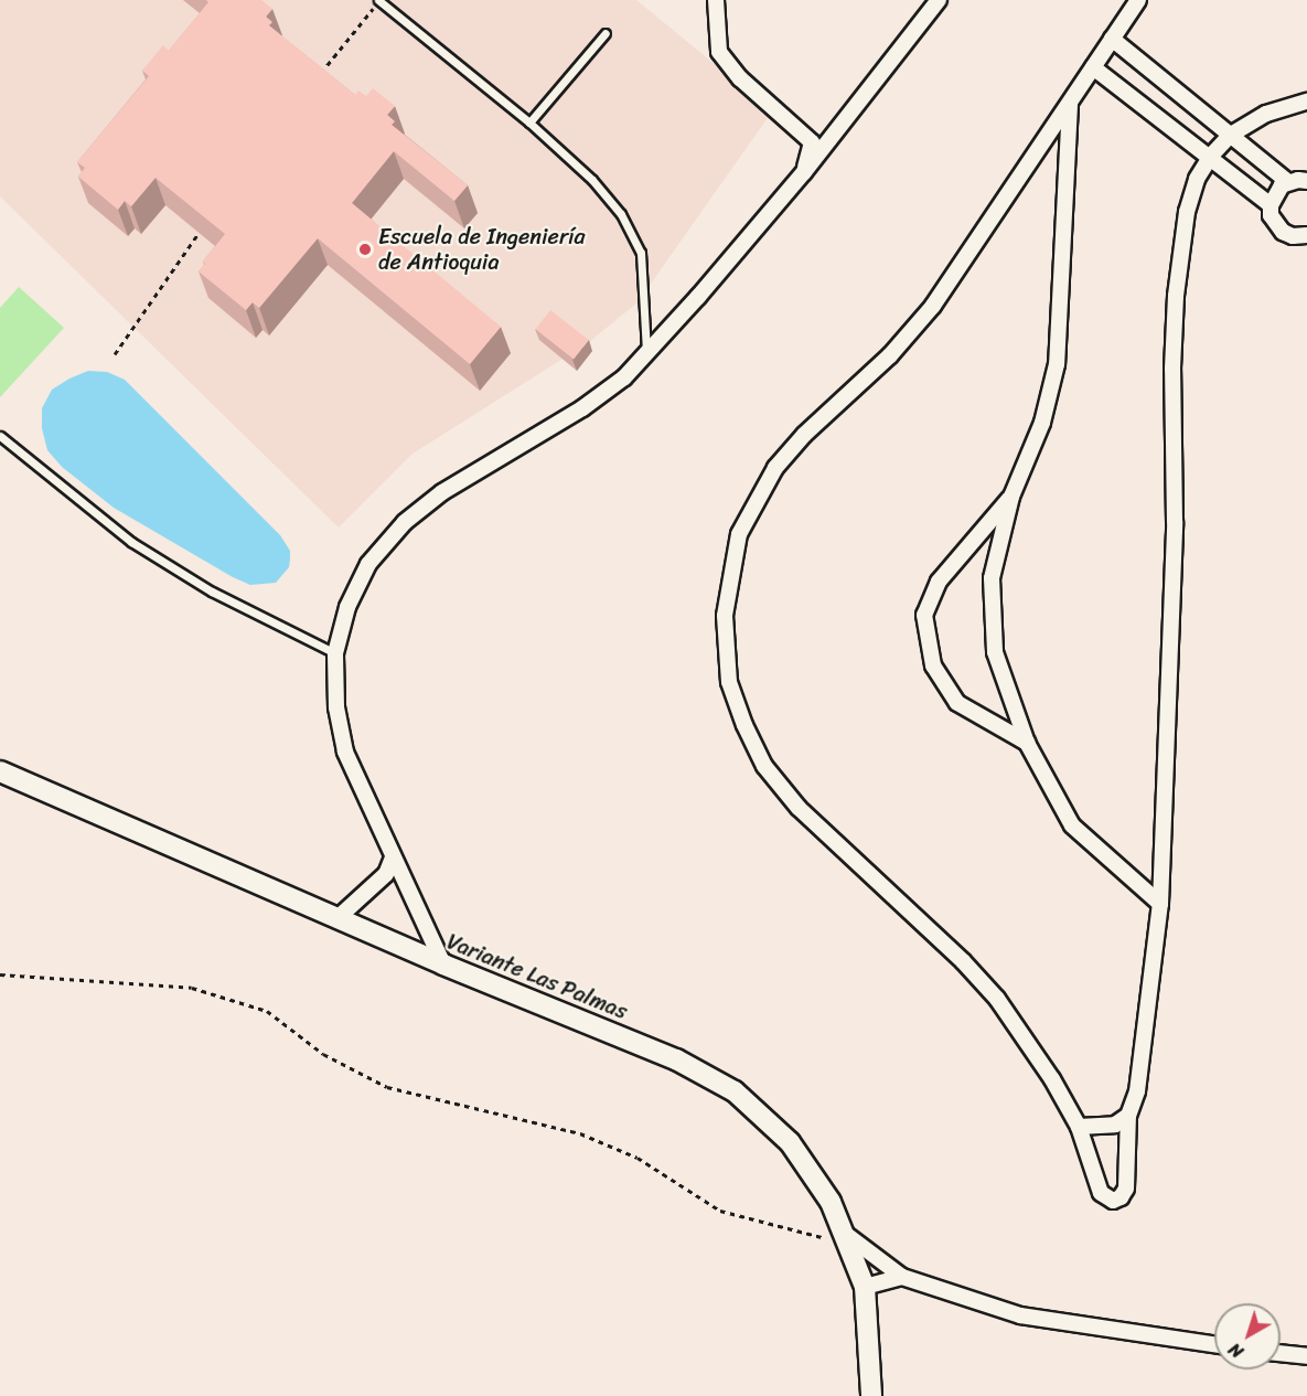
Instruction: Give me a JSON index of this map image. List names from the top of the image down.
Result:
{
  "streets": {
    "main road": ["Variante Las Palmas"]
  },
  "places": ["Escuela de Ingeniería de Antioquia"],
  "north": "bottom left"
}
